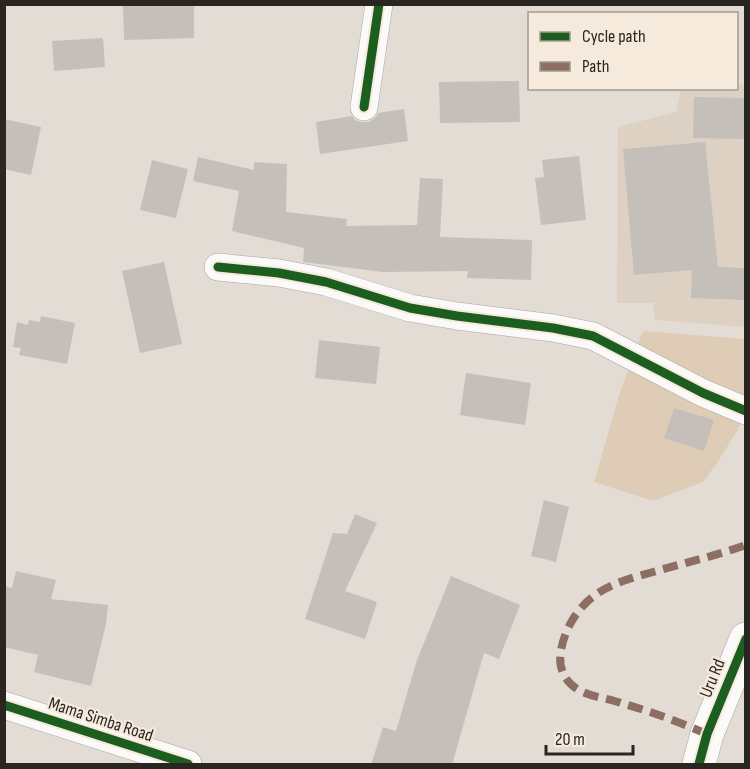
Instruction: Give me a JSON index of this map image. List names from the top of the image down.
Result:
{
  "streets": {
    "street": ["Uru Rd", "Mama Simba Road"]
  },
  "legend": ["Cycle path", "Path"],
  "scale_bar": "20 m"
}
